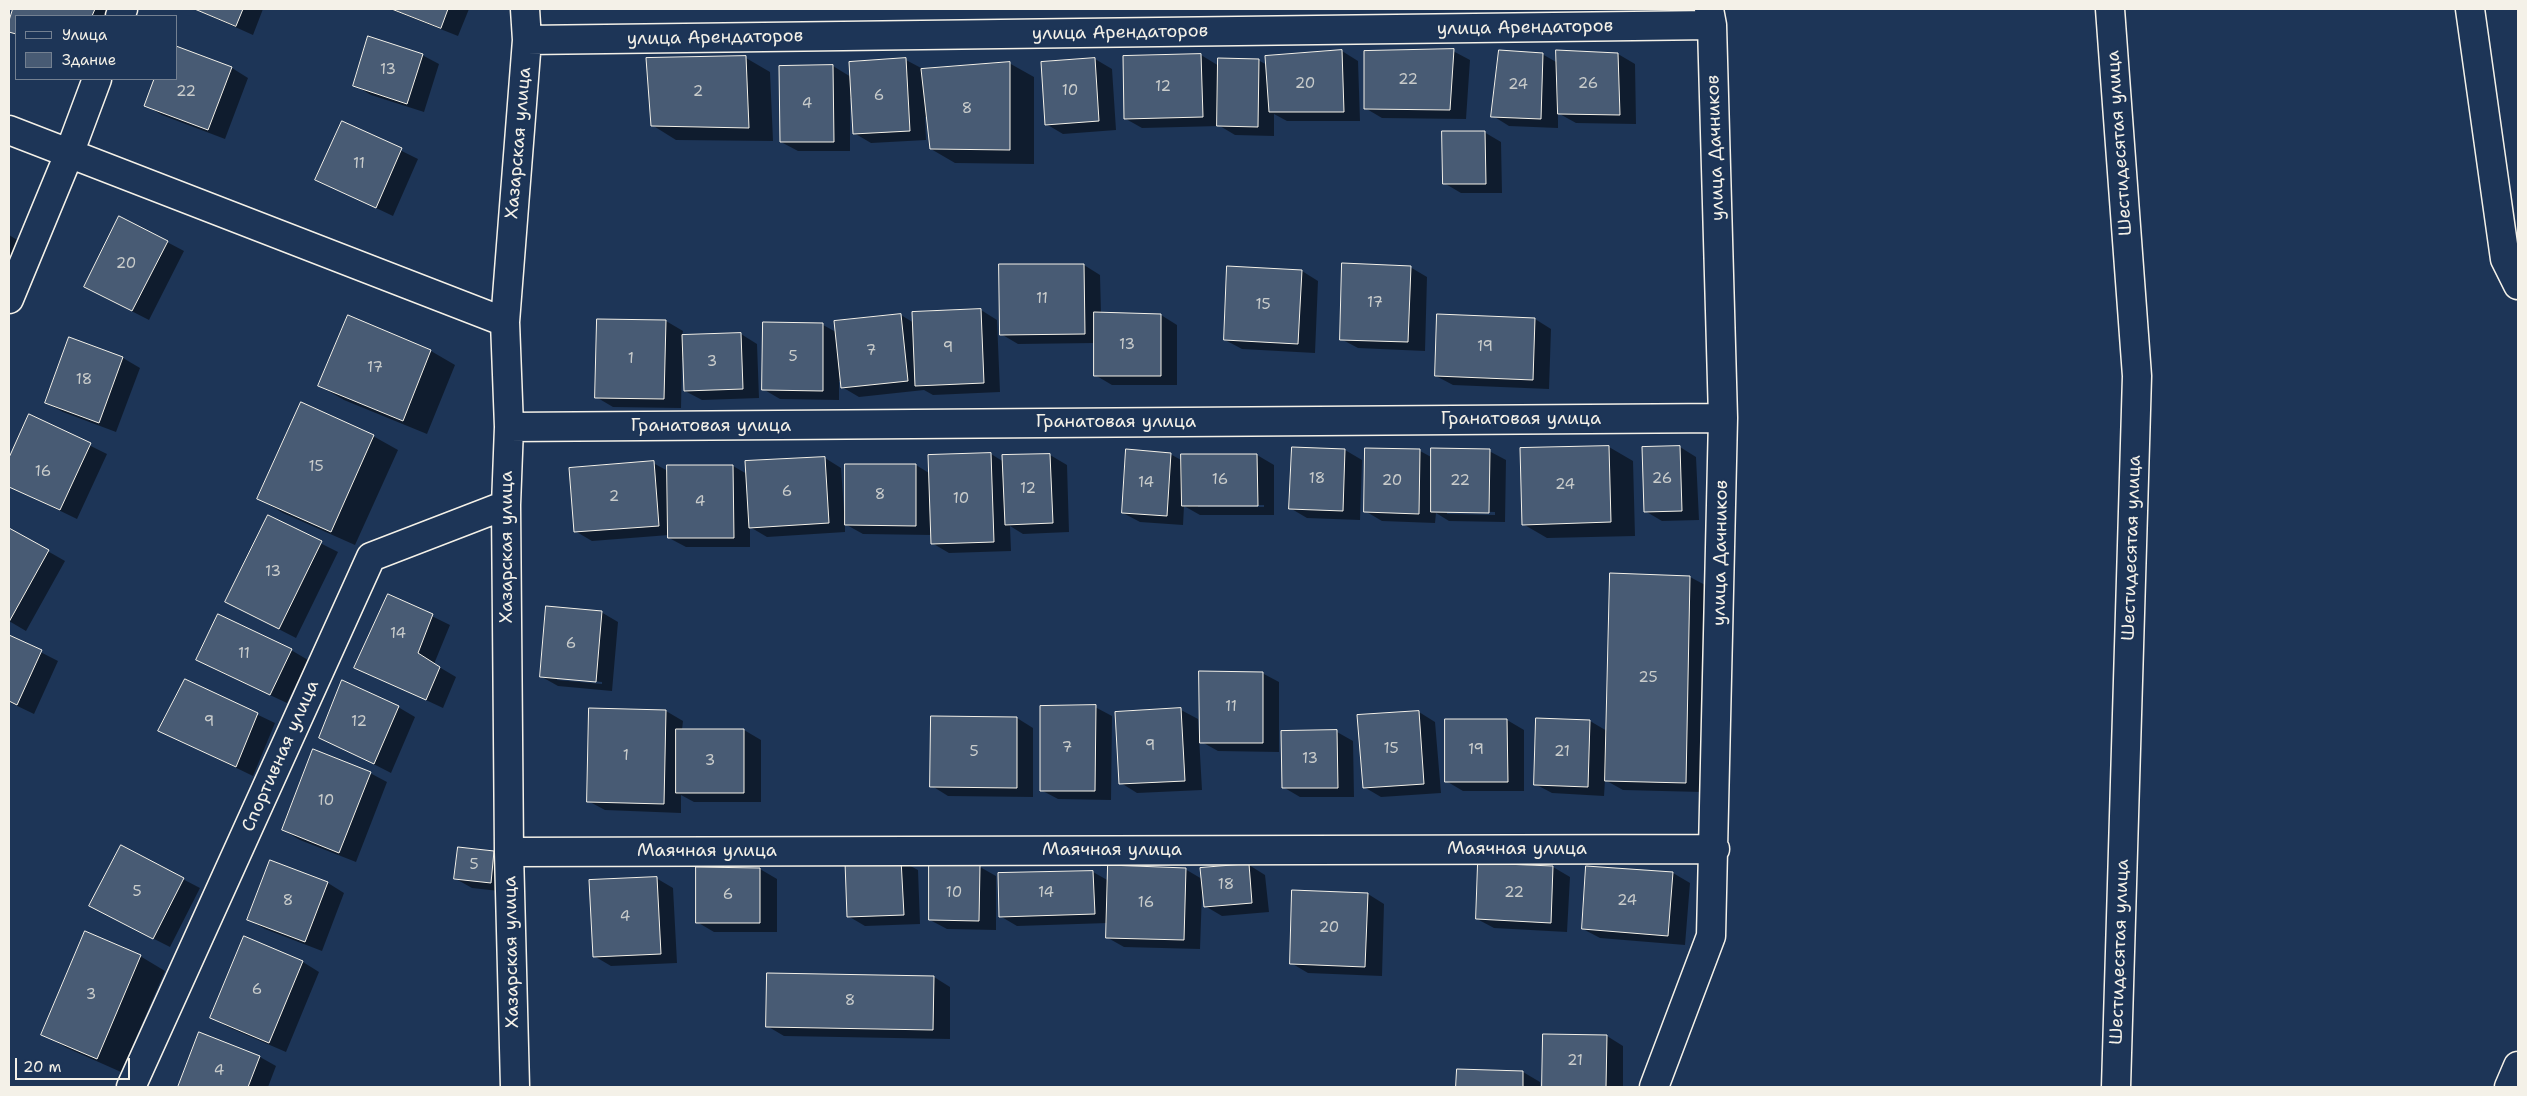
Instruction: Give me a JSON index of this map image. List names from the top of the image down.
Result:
{
  "streets": {
    "street": [
      "улица Арендаторов",
      "Хазарская улица",
      "Шестидесятая улица",
      "улица Дачников",
      "Гранатовая улица",
      "Спортивная улица",
      "Маячная улица"
    ]
  },
  "crossings": [
    ["улица Арендаторов", "Хазарская улица"],
    ["улица Арендаторов", "улица Дачников"],
    ["Хазарская улица", "Гранатовая улица"],
    ["Хазарская улица", "Спортивная улица"],
    ["Хазарская улица", "Маячная улица"],
    ["улица Дачников", "Гранатовая улица"],
    ["улица Дачников", "Маячная улица"]
  ],
  "house_numbers": [
    "13",
    "22",
    "20",
    "26",
    "24",
    "12",
    "10",
    "22",
    "2",
    "6",
    "4",
    "8",
    "11",
    "20",
    "11",
    "17",
    "15",
    "13",
    "19",
    "9",
    "7",
    "5",
    "1",
    "3",
    "17",
    "18",
    "15",
    "16",
    "18",
    "26",
    "16",
    "20",
    "22",
    "14",
    "24",
    "12",
    "6",
    "8",
    "2",
    "10",
    "4",
    "13",
    "14",
    "6",
    "11",
    "25",
    "11",
    "9",
    "12",
    "9",
    "7",
    "15",
    "19",
    "5",
    "21",
    "1",
    "13",
    "3",
    "10",
    "5",
    "18",
    "5",
    "10",
    "14",
    "22",
    "6",
    "8",
    "24",
    "16",
    "4",
    "20",
    "6",
    "3",
    "8",
    "21",
    "4"
  ],
  "legend": ["Улица", "Здание"],
  "scale_bar": "20 m"
}
